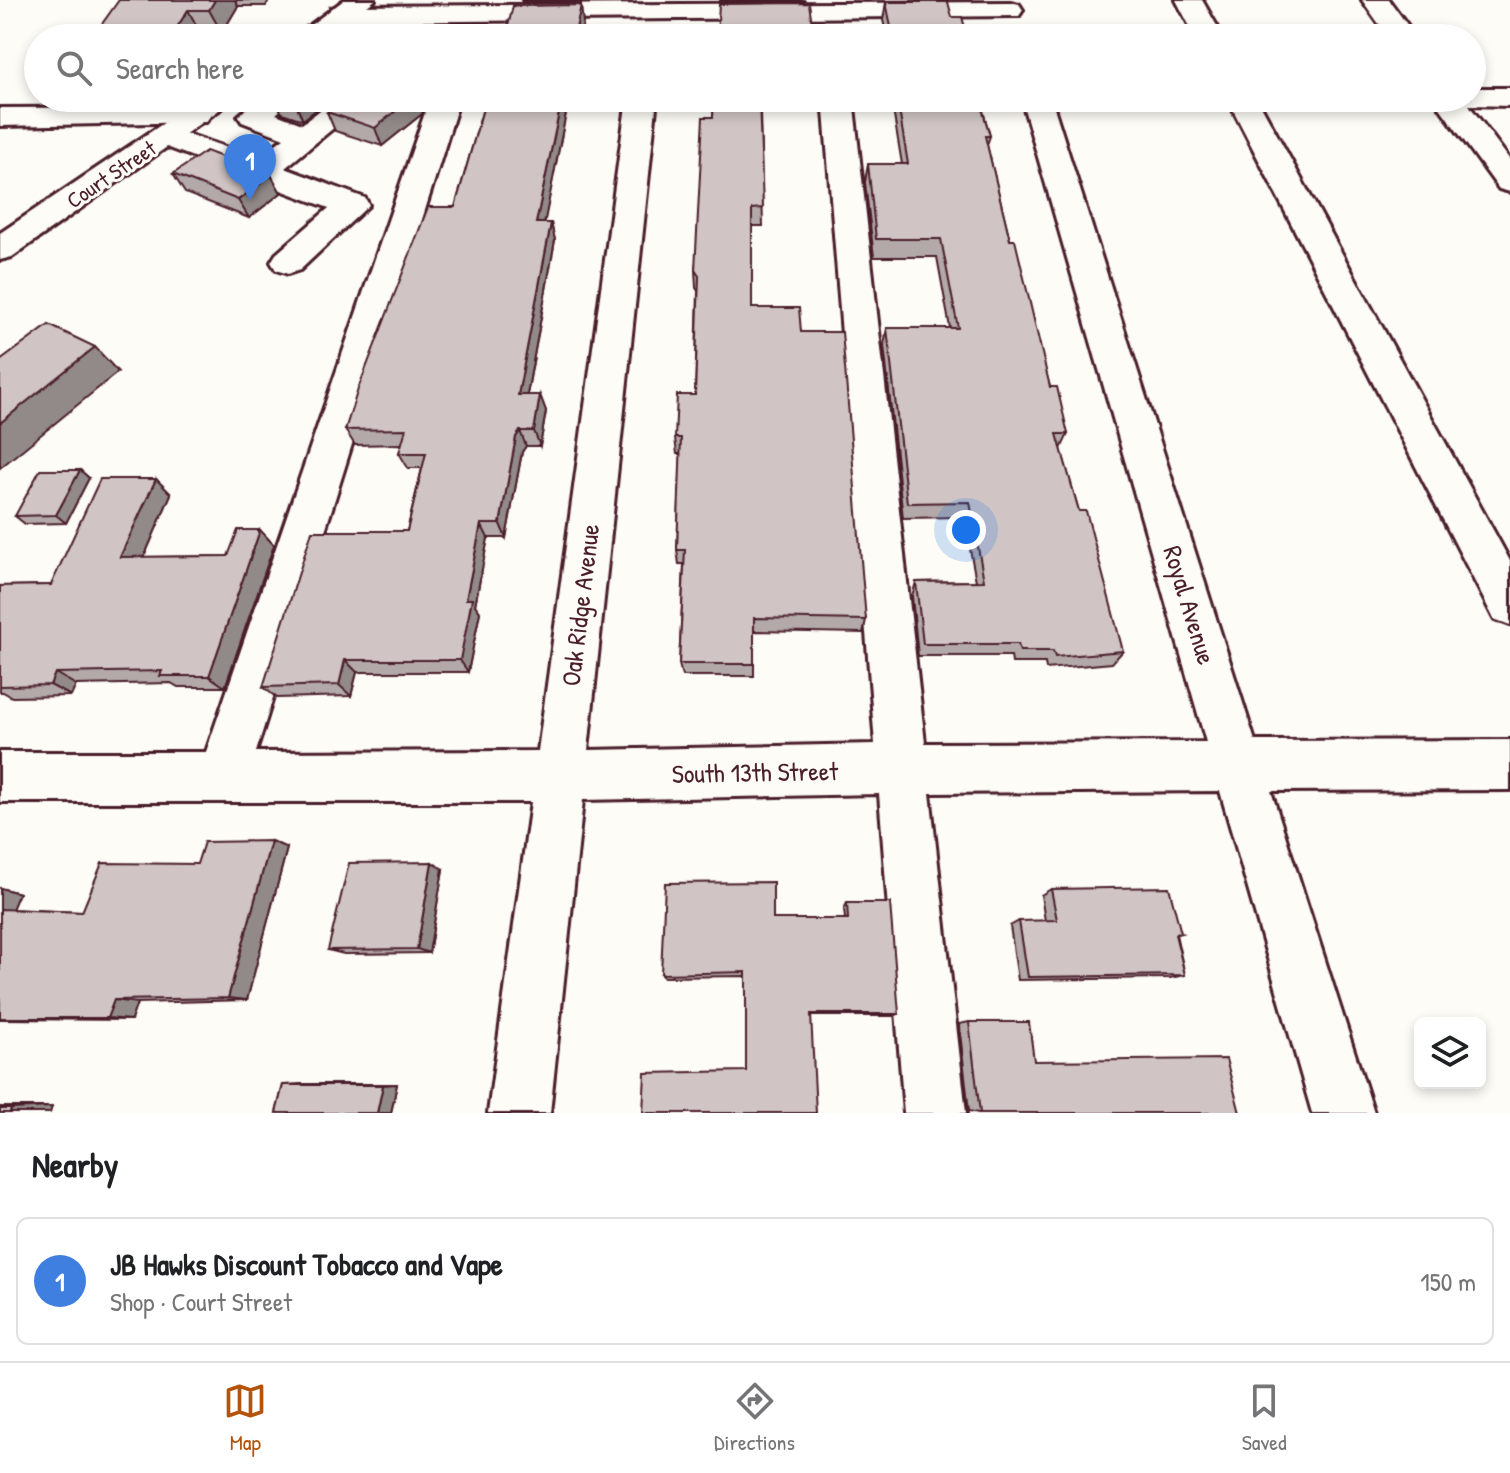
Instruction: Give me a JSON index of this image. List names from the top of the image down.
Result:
{
  "streets": {
    "street": [
      "Court Street",
      "Oak Ridge Avenue",
      "Royal Avenue",
      "South 13th Street"
    ]
  },
  "crossings": [
    ["Oak Ridge Avenue", "South 13th Street"],
    ["Royal Avenue", "South 13th Street"]
  ],
  "page": {
    "search": "Search here",
    "pins": "1",
    "heading": "Nearby",
    "list": [
      {
        "mark": "1",
        "name": "JB Hawks Discount Tobacco and Vape",
        "note": "Shop · Court Street",
        "value": "150 m"
      }
    ],
    "nav": ["Map", "Directions", "Saved"]
  }
}
